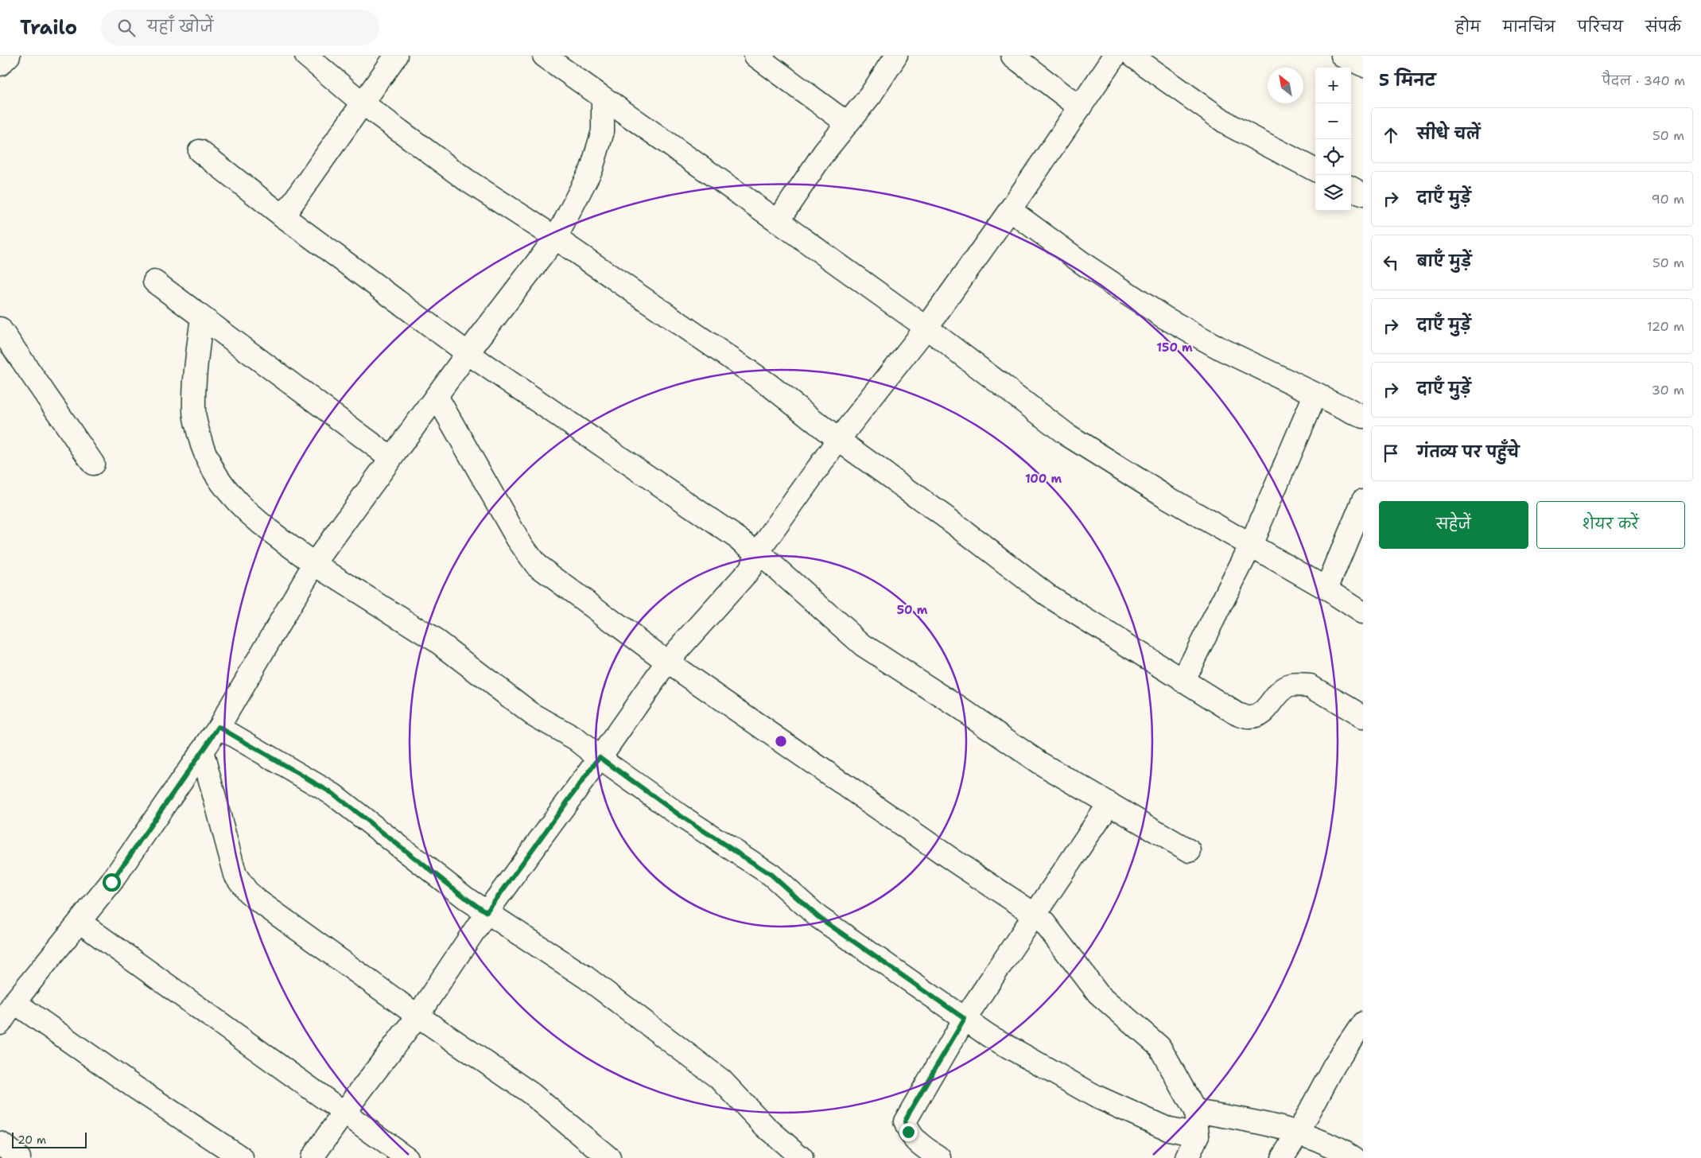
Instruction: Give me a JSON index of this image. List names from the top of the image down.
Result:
{
  "scale_bar": "20 m",
  "north": "top left",
  "page": {
    "header": "Trailo",
    "search": "यहाँ खोजें",
    "nav": [
      "होम",
      "मानचित्र",
      "परिचय",
      "संपर्क"
    ],
    "heading": ["5 मिनट", "पैदल · 340 m"],
    "map_buttons": ["+", "−"],
    "list": [
      ["सीधे चलें", "50 m"],
      ["दाएँ मुड़ें", "90 m"],
      ["बाएँ मुड़ें", "50 m"],
      ["दाएँ मुड़ें", "120 m"],
      ["दाएँ मुड़ें", "30 m"],
      "गंतव्य पर पहुँचे"
    ],
    "buttons": ["सहेजें", "शेयर करें"],
    "scale": "20 m"
  },
  "rings": ["150 m", "100 m", "50 m"]
}
